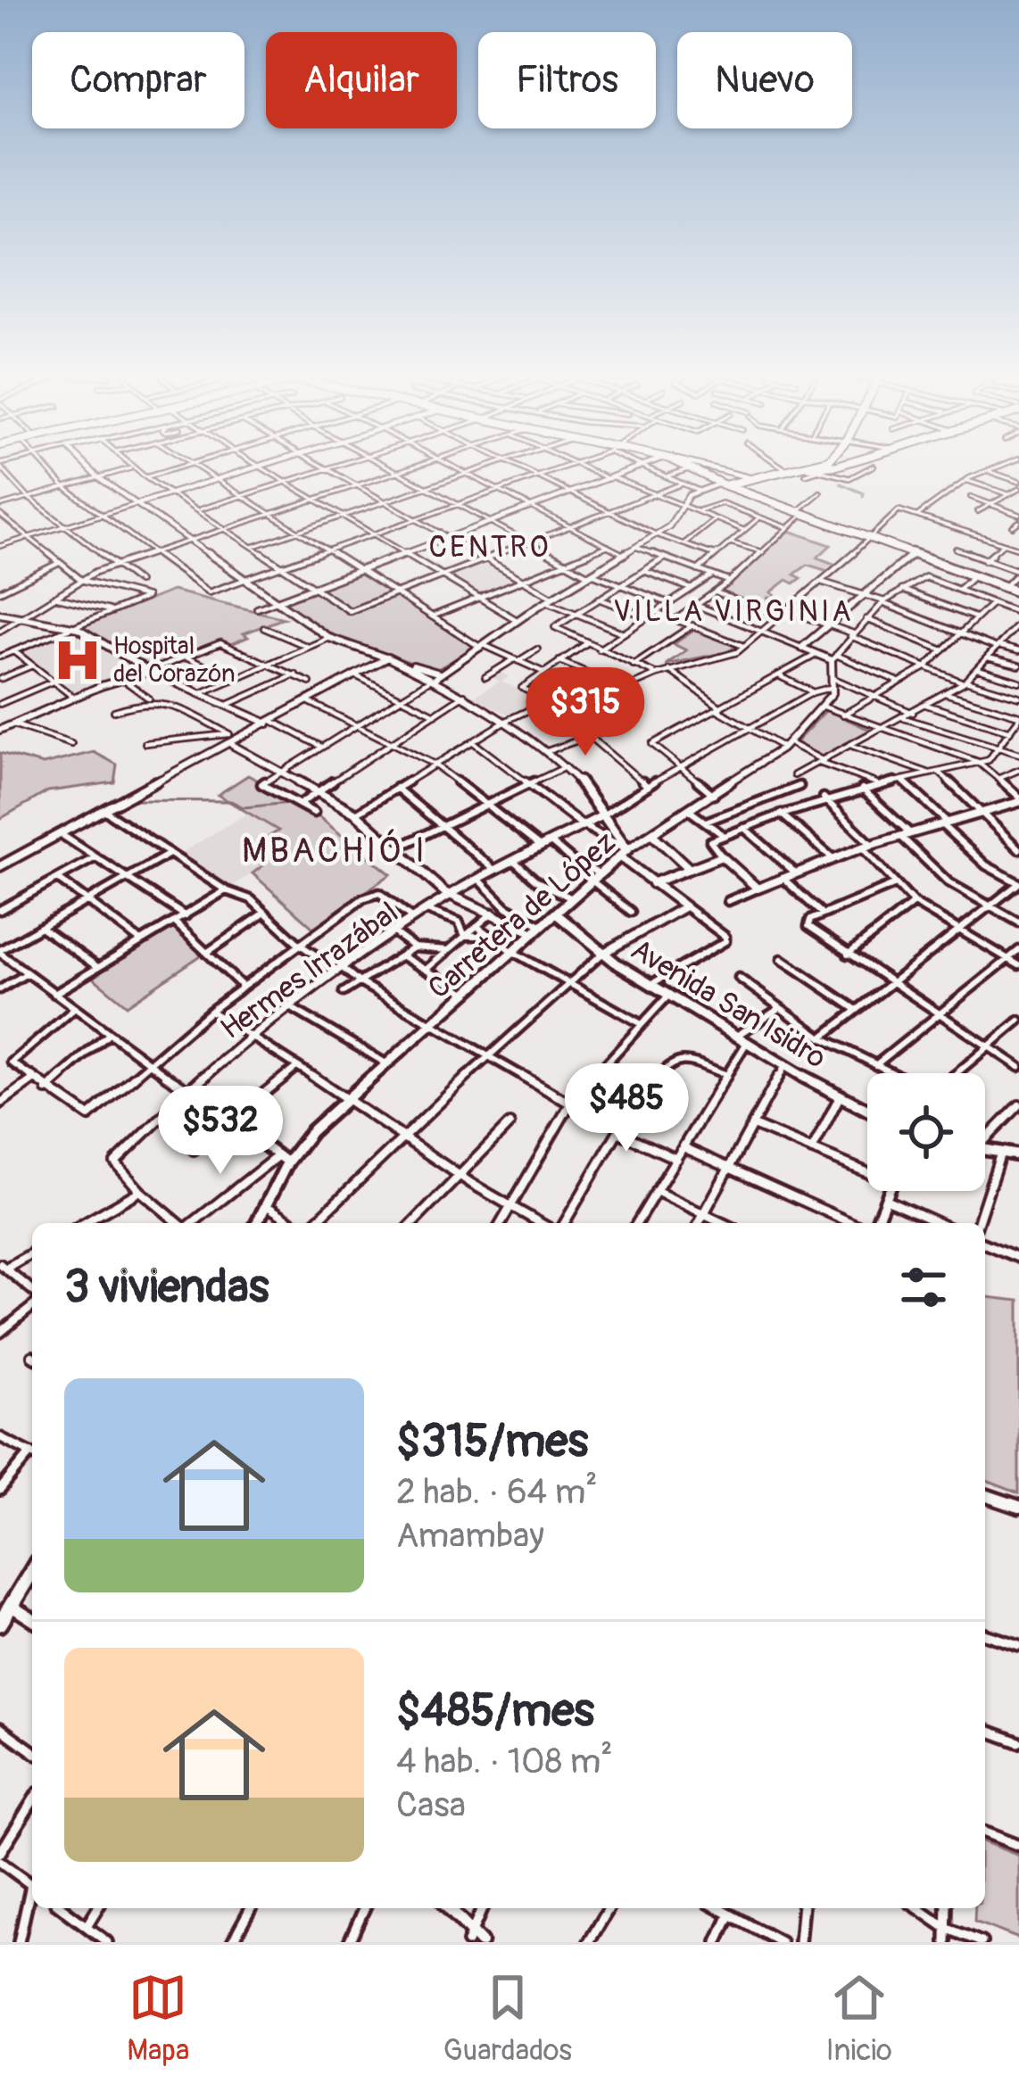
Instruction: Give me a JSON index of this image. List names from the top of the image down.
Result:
{
  "streets": {
    "main road": ["Carretera de López", "Avenida San Isidro"],
    "street": ["Hermes Irrazábal"]
  },
  "crossings": [
    ["Carretera de López", "Avenida San Isidro"]
  ],
  "districts": ["CENTRO", "VILLA VIRGINIA", "MBACHIÓ I"],
  "places": {
    "hospital": ["Hospital del Corazón"]
  },
  "page": {
    "chip": [
      "Comprar",
      "Alquilar",
      "Filtros",
      "Nuevo"
    ],
    "price": ["$315", "$485", "$532"],
    "heading": "3 viviendas",
    "list": [
      {
        "name": "$315/mes",
        "note": "2 hab. · 64 m² · Amambay"
      },
      {
        "name": "$485/mes",
        "note": "4 hab. · 108 m² · Casa"
      }
    ],
    "tabs": ["Mapa", "Guardados", "Inicio"]
  }
}
